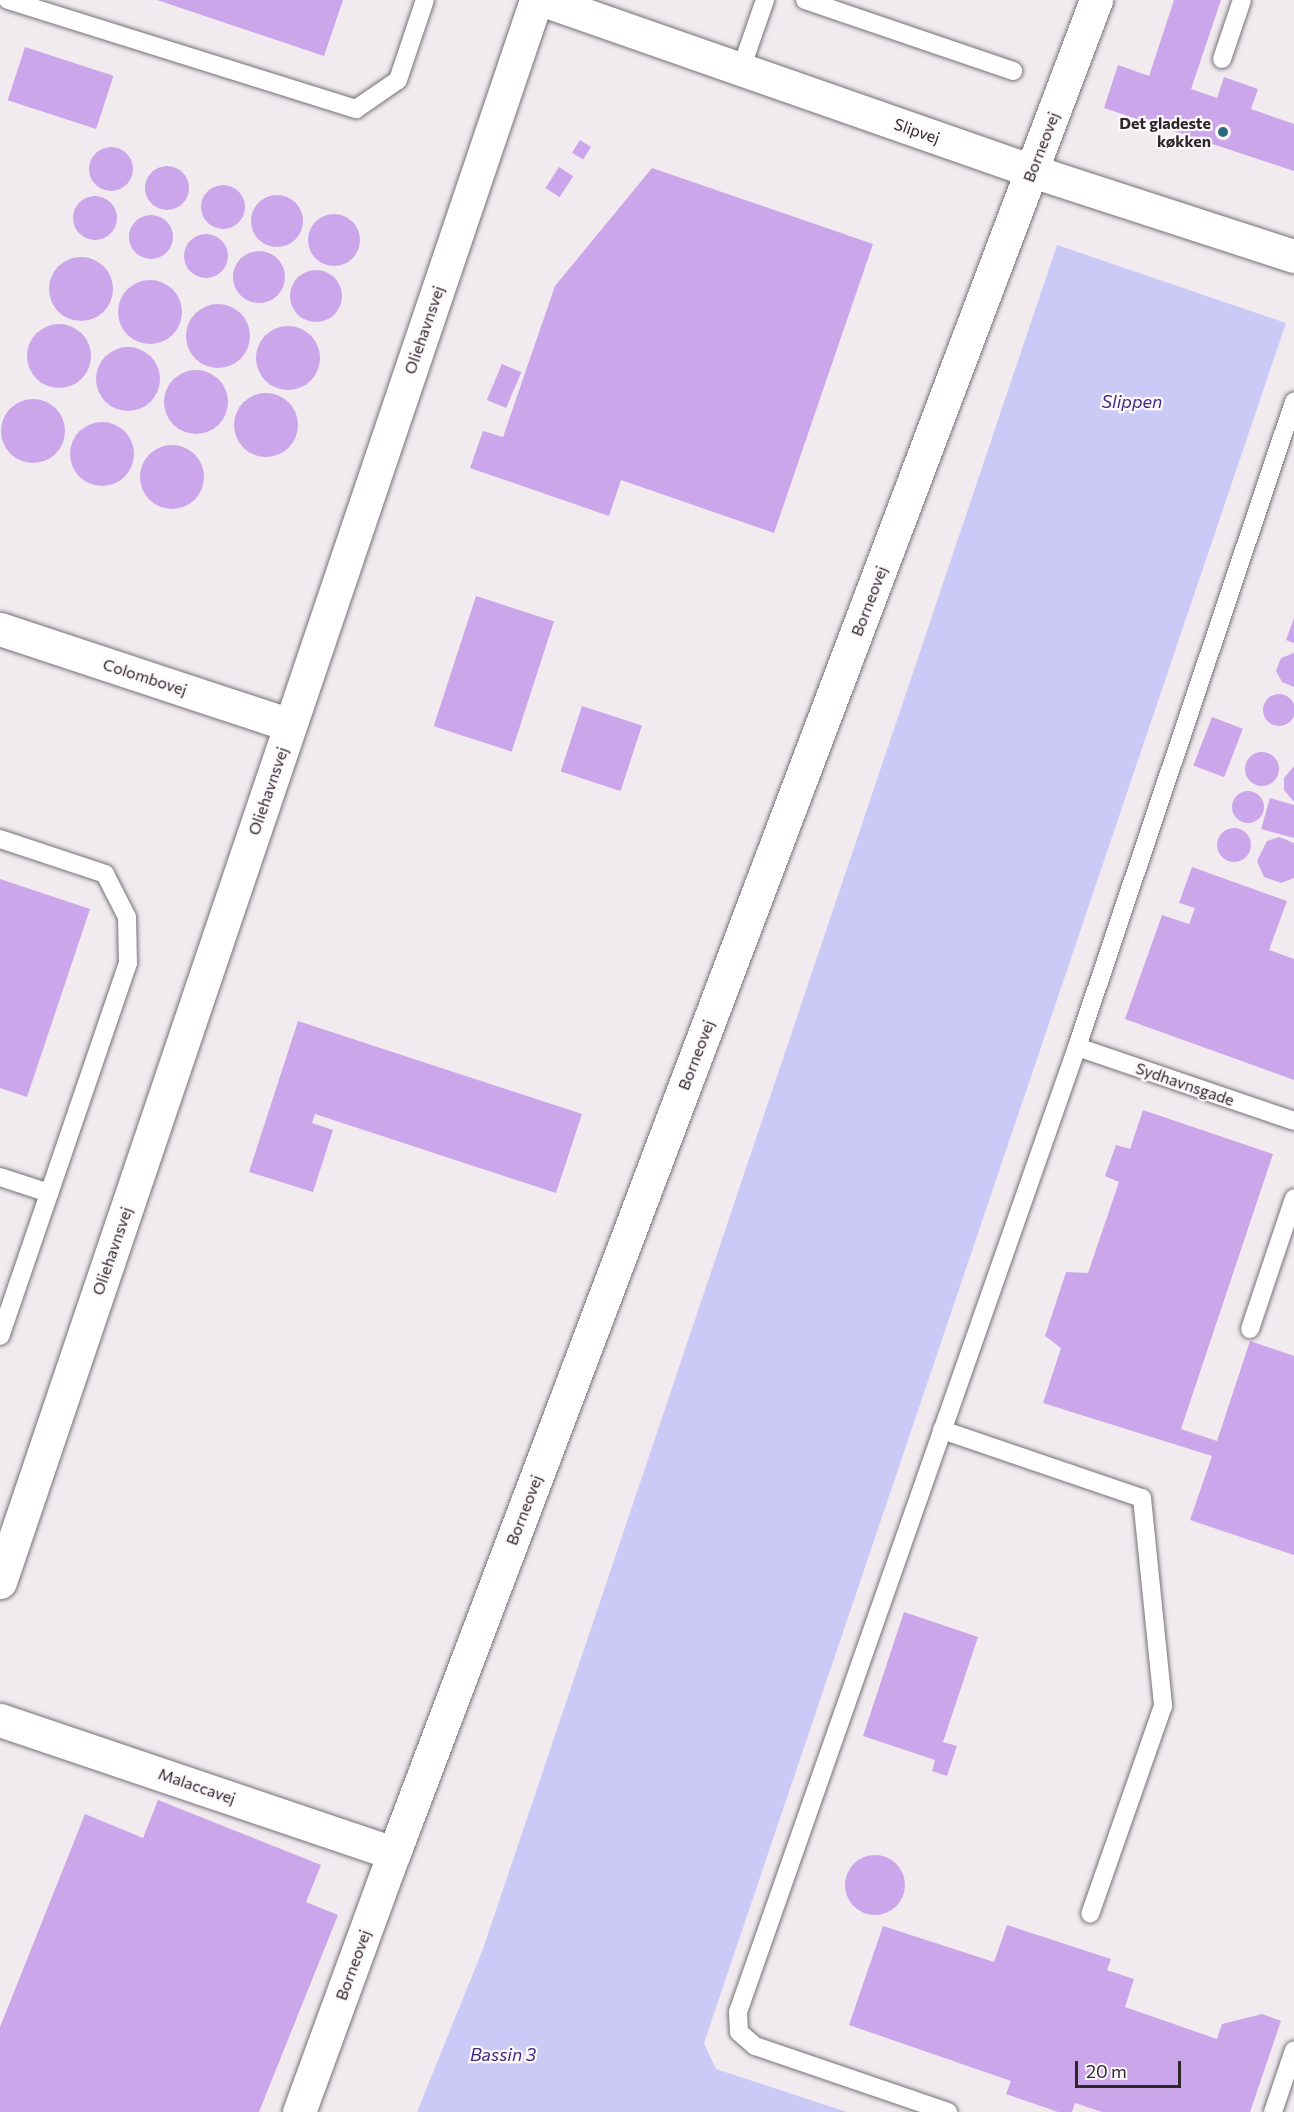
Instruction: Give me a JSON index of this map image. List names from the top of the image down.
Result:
{
  "streets": {
    "street": [
      "Slipvej",
      "Borneovej",
      "Oliehavnsvej",
      "Colombovej",
      "Malaccavej"
    ],
    "lane": ["Sydhavnsgade"]
  },
  "crossings": [
    ["Slipvej", "Borneovej"],
    ["Borneovej", "Malaccavej"],
    ["Oliehavnsvej", "Colombovej"]
  ],
  "water": ["Slippen", "Bassin 3"],
  "places": ["Det gladeste køkken"],
  "scale_bar": "20 m"
}
